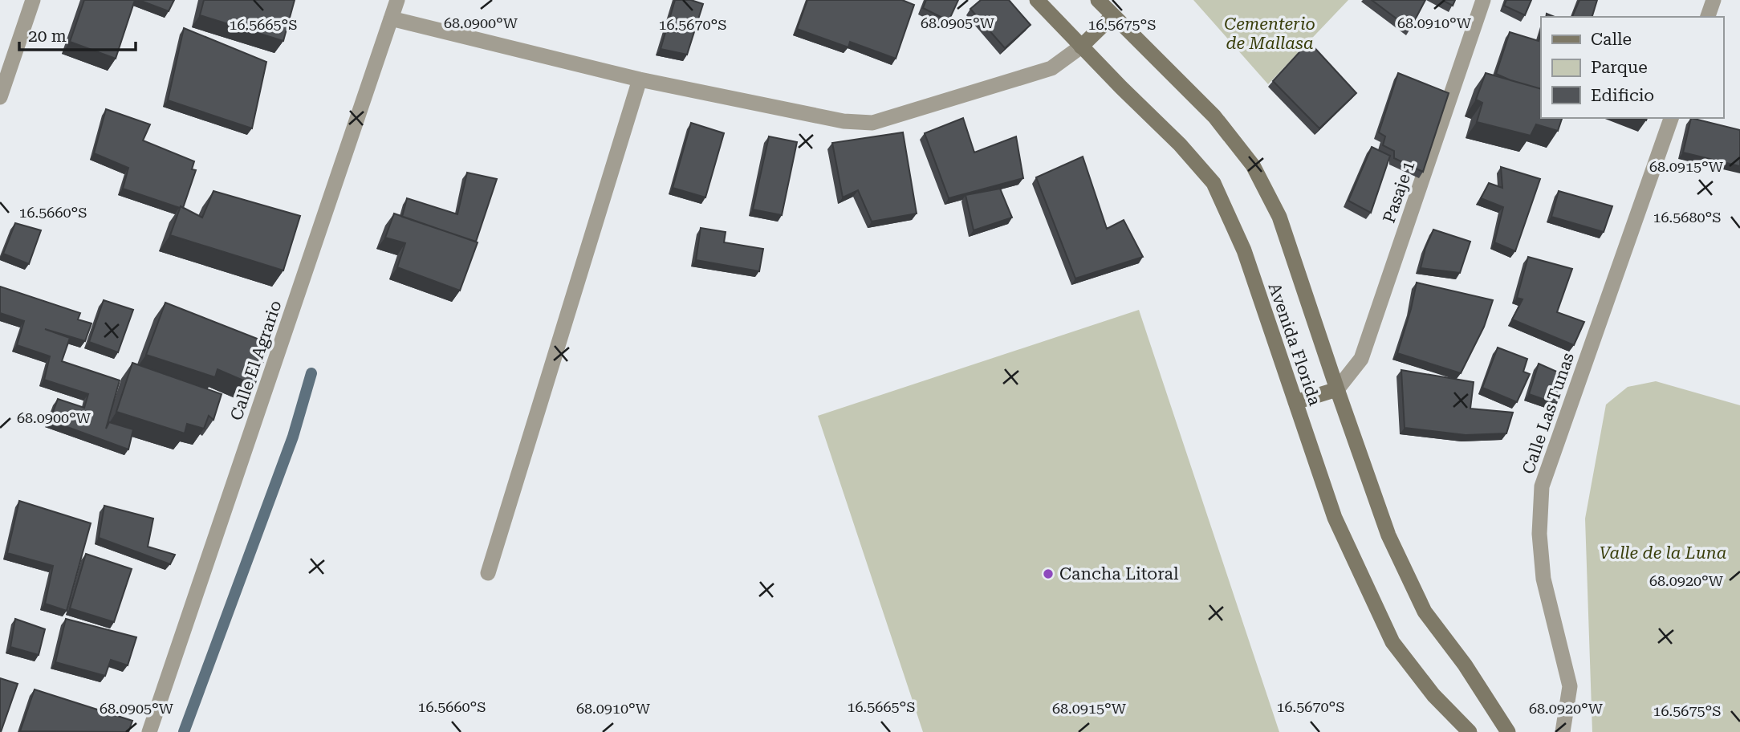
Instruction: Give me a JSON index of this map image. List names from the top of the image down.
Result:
{
  "streets": {
    "main road": ["Avenida Florida"],
    "street": ["Pasaje 1", "Calle El Agrario", "Calle Las Tunas"]
  },
  "crossings": [
    ["Pasaje 1", "Avenida Florida"]
  ],
  "parks": ["Cementerio de Mallasa", "Valle de la Luna"],
  "places": ["Cancha Litoral"],
  "legend": ["Calle", "Parque", "Edificio"],
  "scale_bar": "20 m",
  "coordinates": [
    "68.0900°W",
    "68.0905°W",
    "68.0910°W",
    "16.5665°S",
    "16.5670°S",
    "16.5675°S",
    "68.0915°W",
    "16.5660°S",
    "16.5680°S",
    "68.0920°W"
  ]
}
